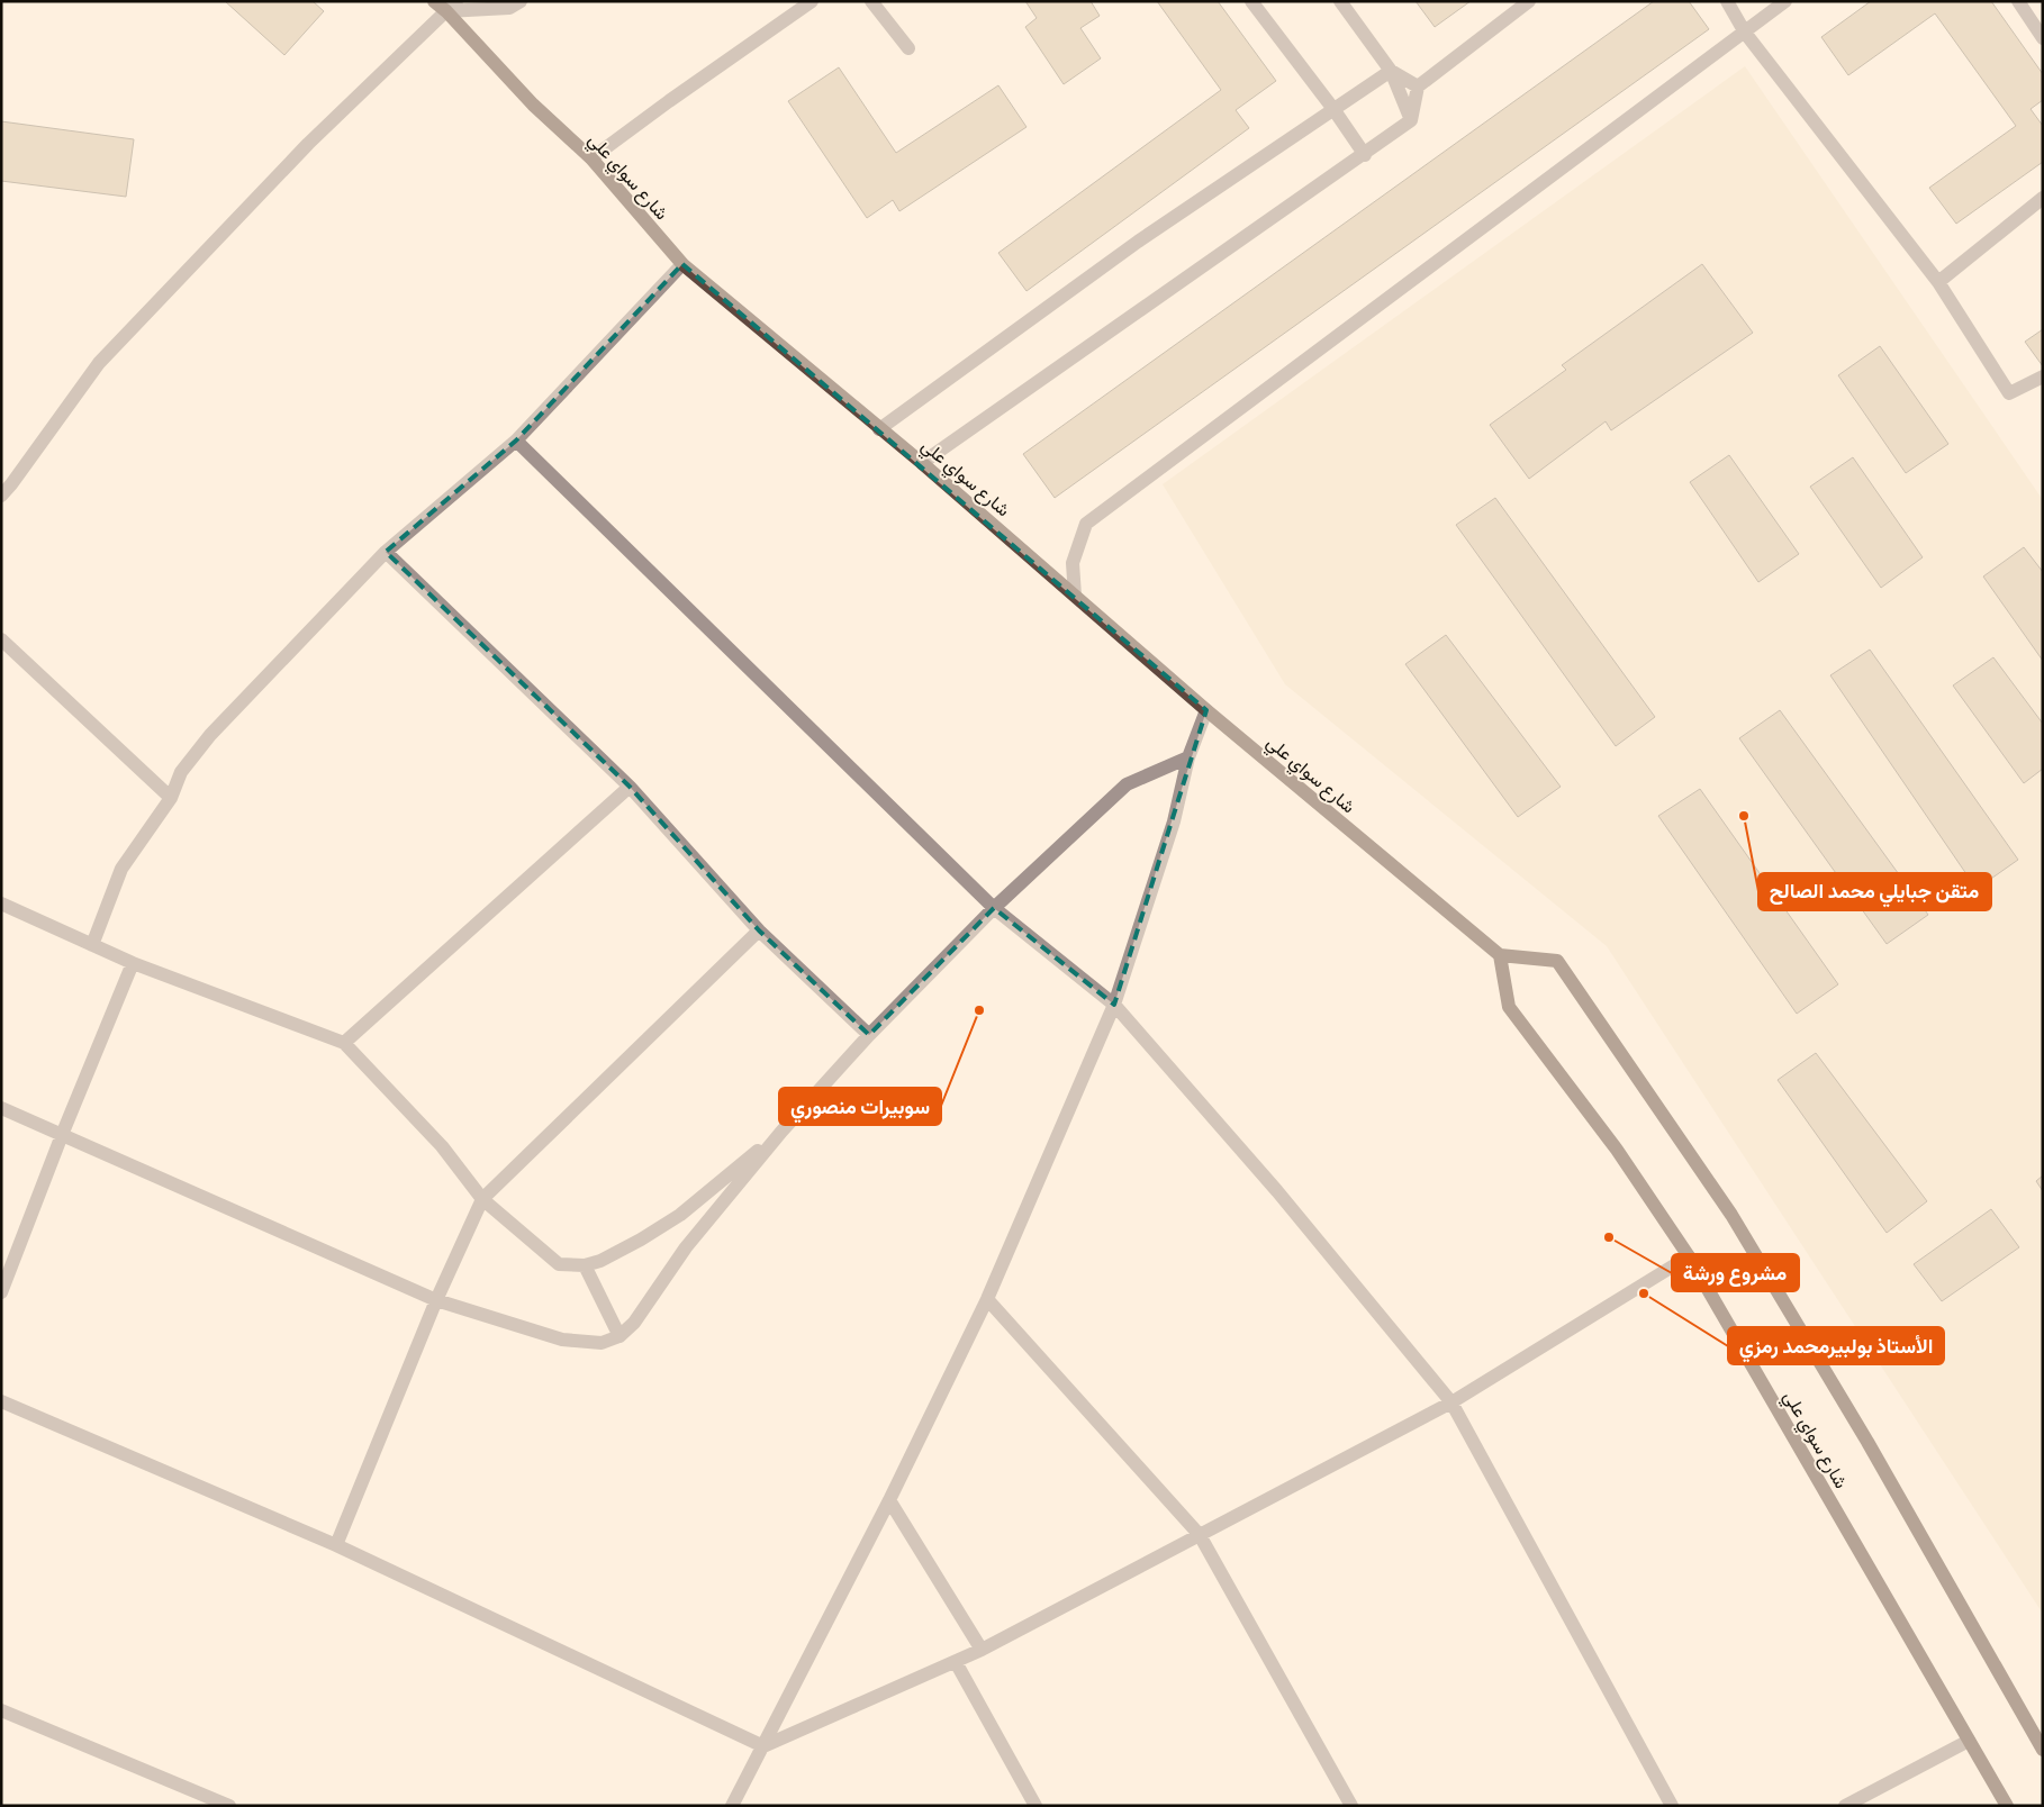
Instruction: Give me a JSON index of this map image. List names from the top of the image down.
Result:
{
  "streets": {
    "main road": ["شارع سواي علي"]
  },
  "places": [
    "متقن جبايلي محمد الصالح",
    "سوبيرات منصوري",
    "مشروع ورشة",
    "الأستاذ بولبيرمحمد رمزي"
  ]
}
